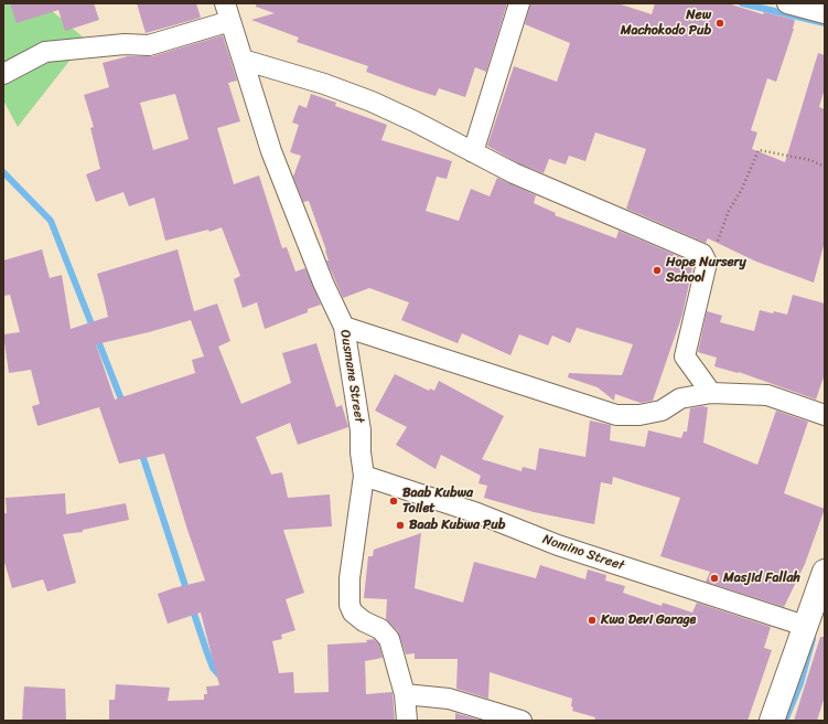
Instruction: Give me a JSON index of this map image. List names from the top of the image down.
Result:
{
  "streets": {
    "street": ["Ousmane Street", "Nomino Street"]
  },
  "crossings": [
    ["Ousmane Street", "Nomino Street"]
  ],
  "places": [
    "New Machokodo Pub",
    "Hope Nursery School",
    "Baab Kubwa Toilet",
    "Baab Kubwa Pub",
    "Masjid Fallah",
    "Kwa Devi Garage"
  ]
}
